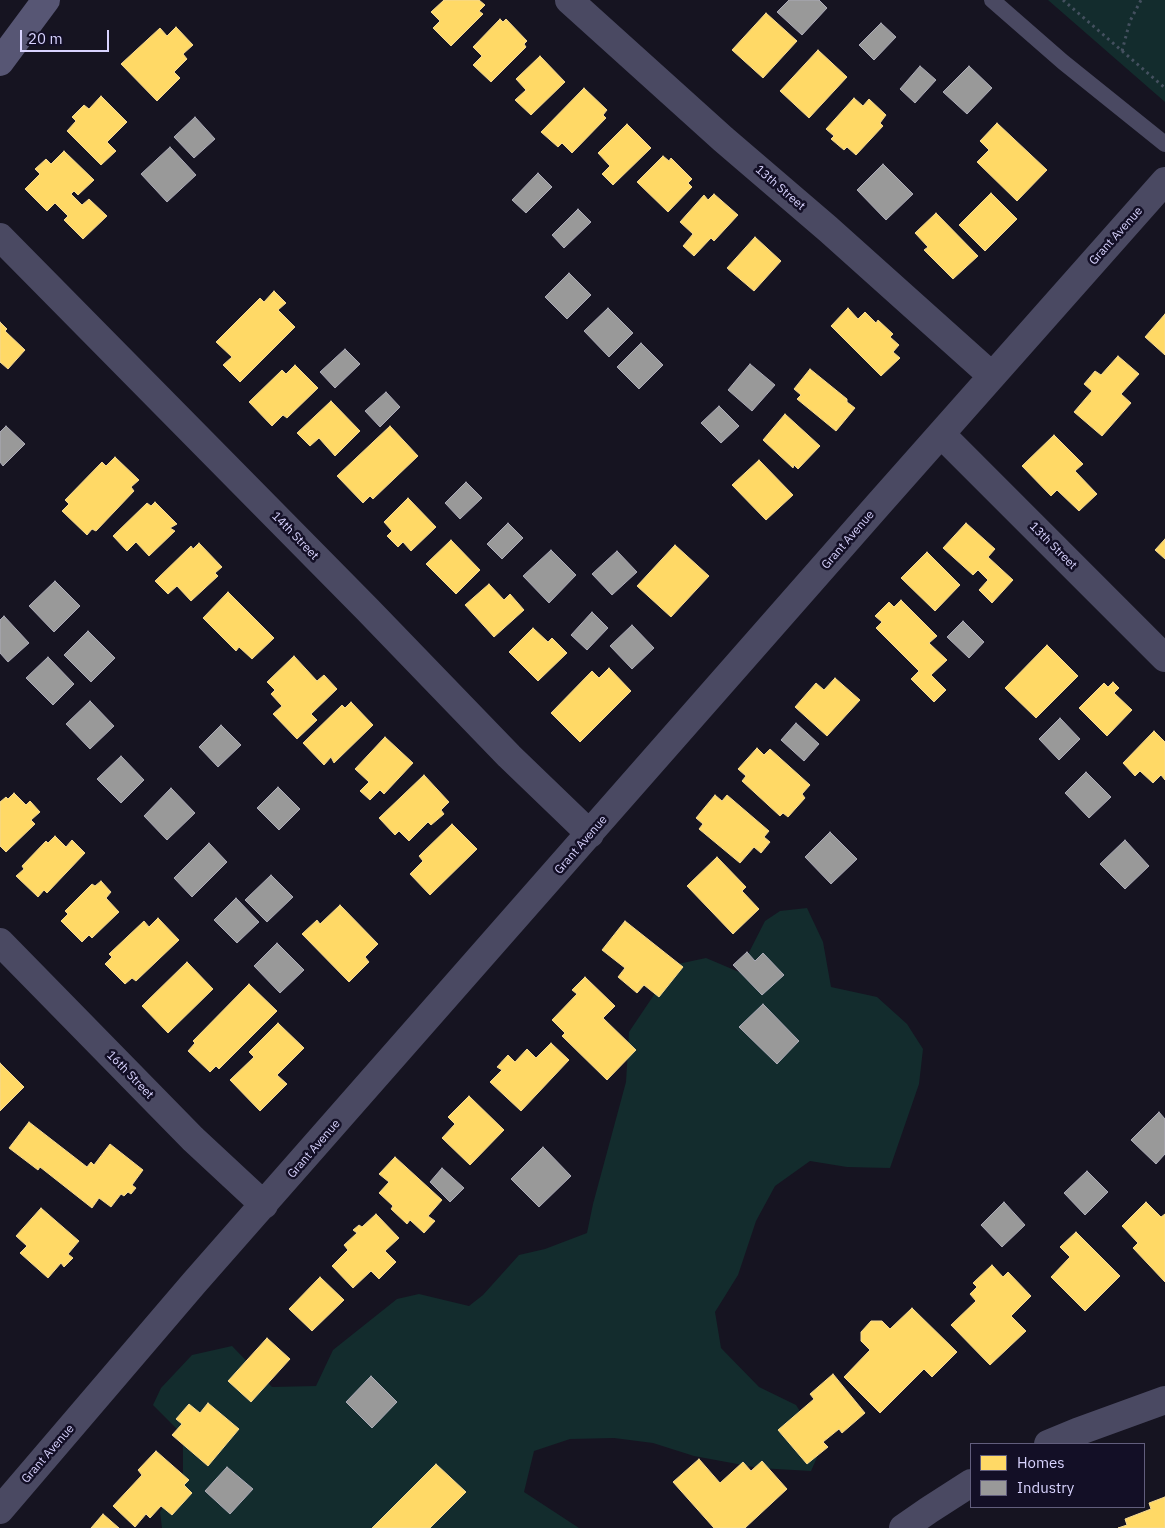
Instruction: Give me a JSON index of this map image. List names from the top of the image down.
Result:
{
  "streets": {
    "street": [
      "13th Street",
      "Grant Avenue",
      "14th Street",
      "16th Street"
    ]
  },
  "crossings": [
    ["13th Street", "Grant Avenue"],
    ["Grant Avenue", "14th Street"],
    ["Grant Avenue", "16th Street"]
  ],
  "legend": ["Homes", "Industry"],
  "scale_bar": "20 m"
}
